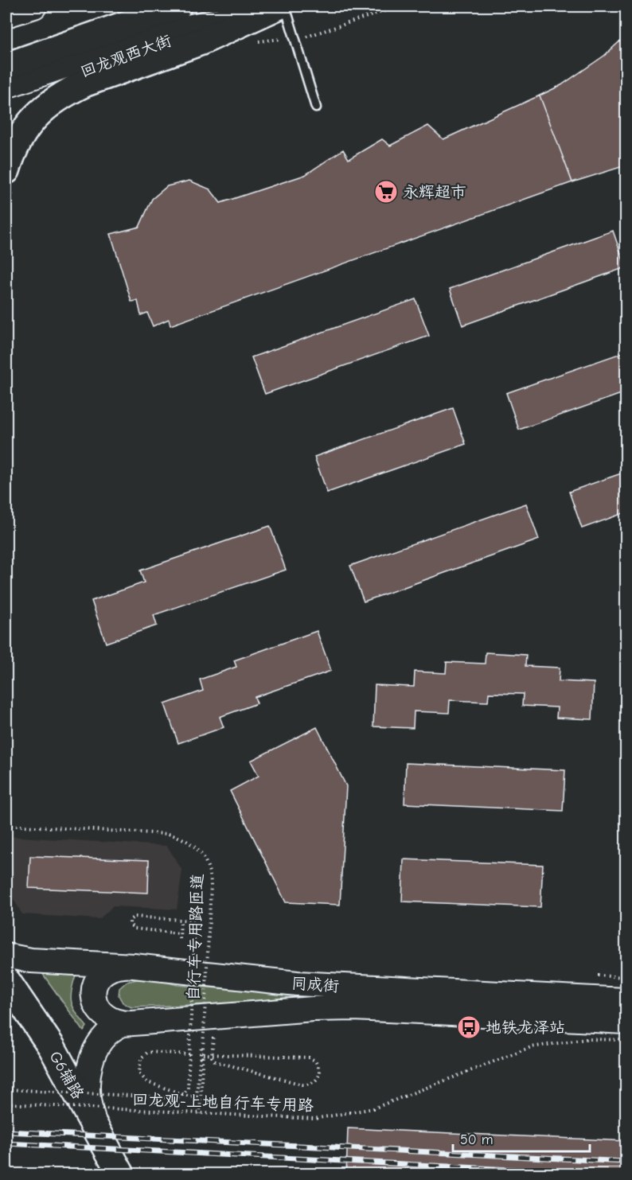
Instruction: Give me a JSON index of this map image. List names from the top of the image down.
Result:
{
  "streets": {
    "main road": ["回龙观西大街", "同成街", "G6辅路"],
    "path": ["自行车专用路匝道", "回龙观-上地自行车专用路"]
  },
  "crossings": [
    ["自行车专用路匝道", "回龙观-上地自行车专用路"],
    ["同成街", "G6辅路"]
  ],
  "places": {
    "supermarket": ["永辉超市"],
    "bus stop": ["地铁龙泽站"]
  },
  "scale_bar": "50 m"
}
